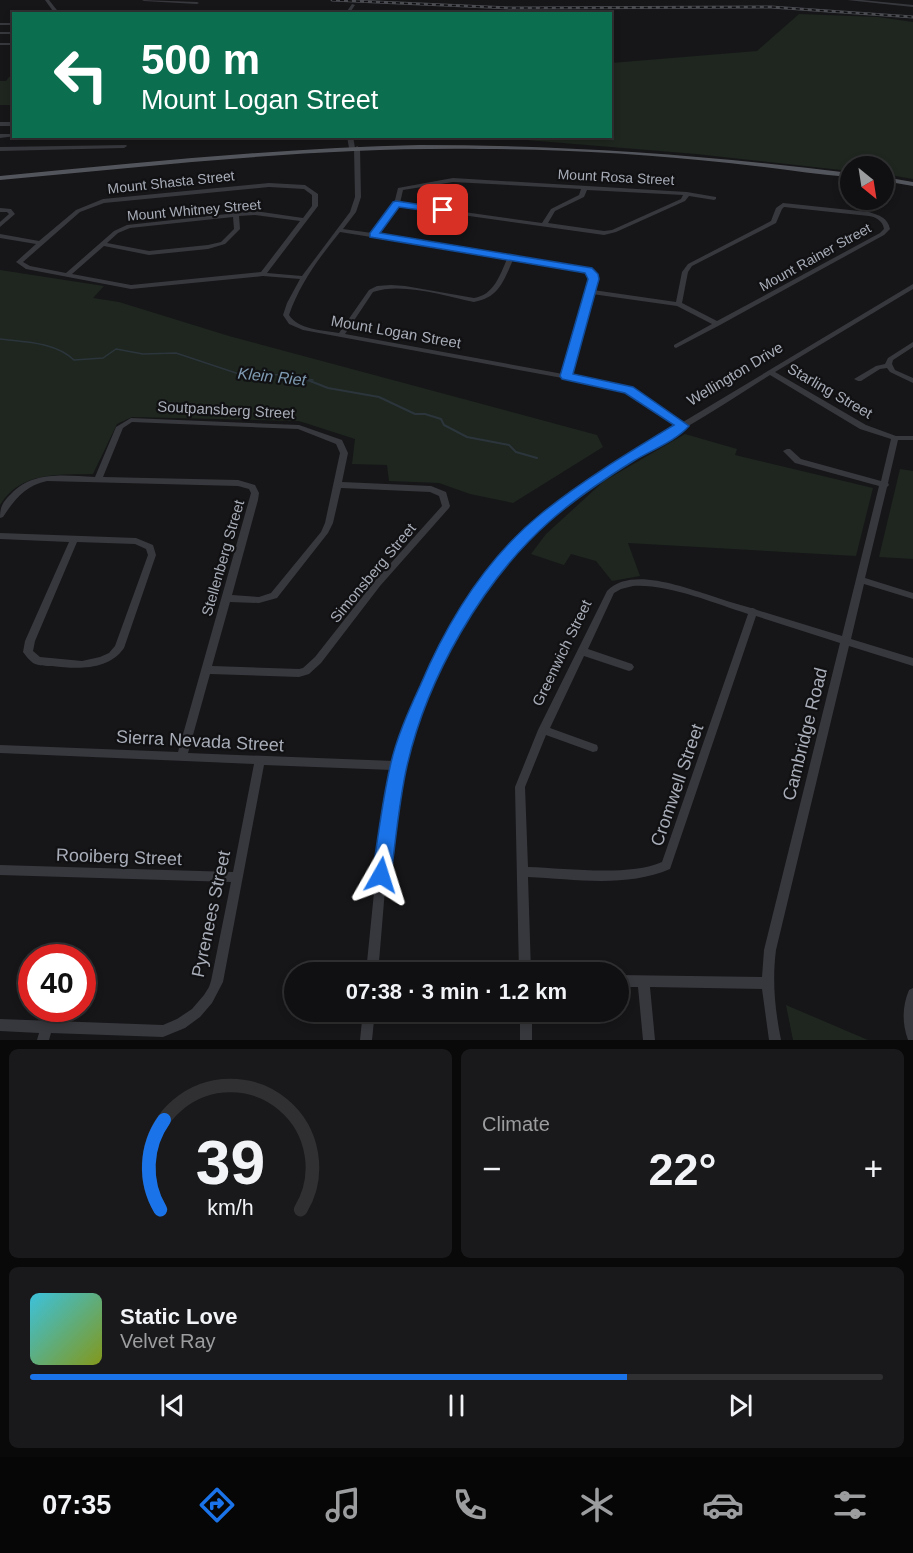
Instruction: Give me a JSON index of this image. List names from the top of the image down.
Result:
{
  "streets": {
    "street": [
      "Mount Rosa Street",
      "Mount Shasta Street",
      "Mount Whitney Street",
      "Mount Rainer Street",
      "Mount Logan Street",
      "Wellington Drive",
      "Starling Street",
      "Soutpansberg Street",
      "Stellenberg Street",
      "Simonsberg Street",
      "Greenwich Street",
      "Cambridge Road",
      "Sierra Nevada Street",
      "Cromwell Street",
      "Rooiberg Street",
      "Pyrenees Street"
    ]
  },
  "crossings": [
    ["Mount Shasta Street", "Mount Whitney Street"],
    ["Mount Shasta Street", "Mount Logan Street"],
    ["Mount Logan Street", "Wellington Drive"],
    ["Wellington Drive", "Starling Street"],
    ["Wellington Drive", "Sierra Nevada Street"],
    ["Starling Street", "Cambridge Road"],
    ["Soutpansberg Street", "Stellenberg Street"],
    ["Soutpansberg Street", "Simonsberg Street"],
    ["Stellenberg Street", "Simonsberg Street"],
    ["Stellenberg Street", "Sierra Nevada Street"],
    ["Greenwich Street", "Cambridge Road"],
    ["Greenwich Street", "Cromwell Street"],
    ["Sierra Nevada Street", "Pyrenees Street"],
    ["Rooiberg Street", "Pyrenees Street"]
  ],
  "water": ["Klein Riet"],
  "north": "bottom right",
  "page": {
    "turn": ["500 m", "Mount Logan Street"],
    "limit": "40",
    "trip": "07:38 · 3 min · 1.2 km",
    "tile": "Climate",
    "heat": ["−", "22°", "+"],
    "song": ["Static Love", "Velvet Ray"],
    "tabs": "07:35",
    "gauge": ["39", "km/h"]
  }
}
